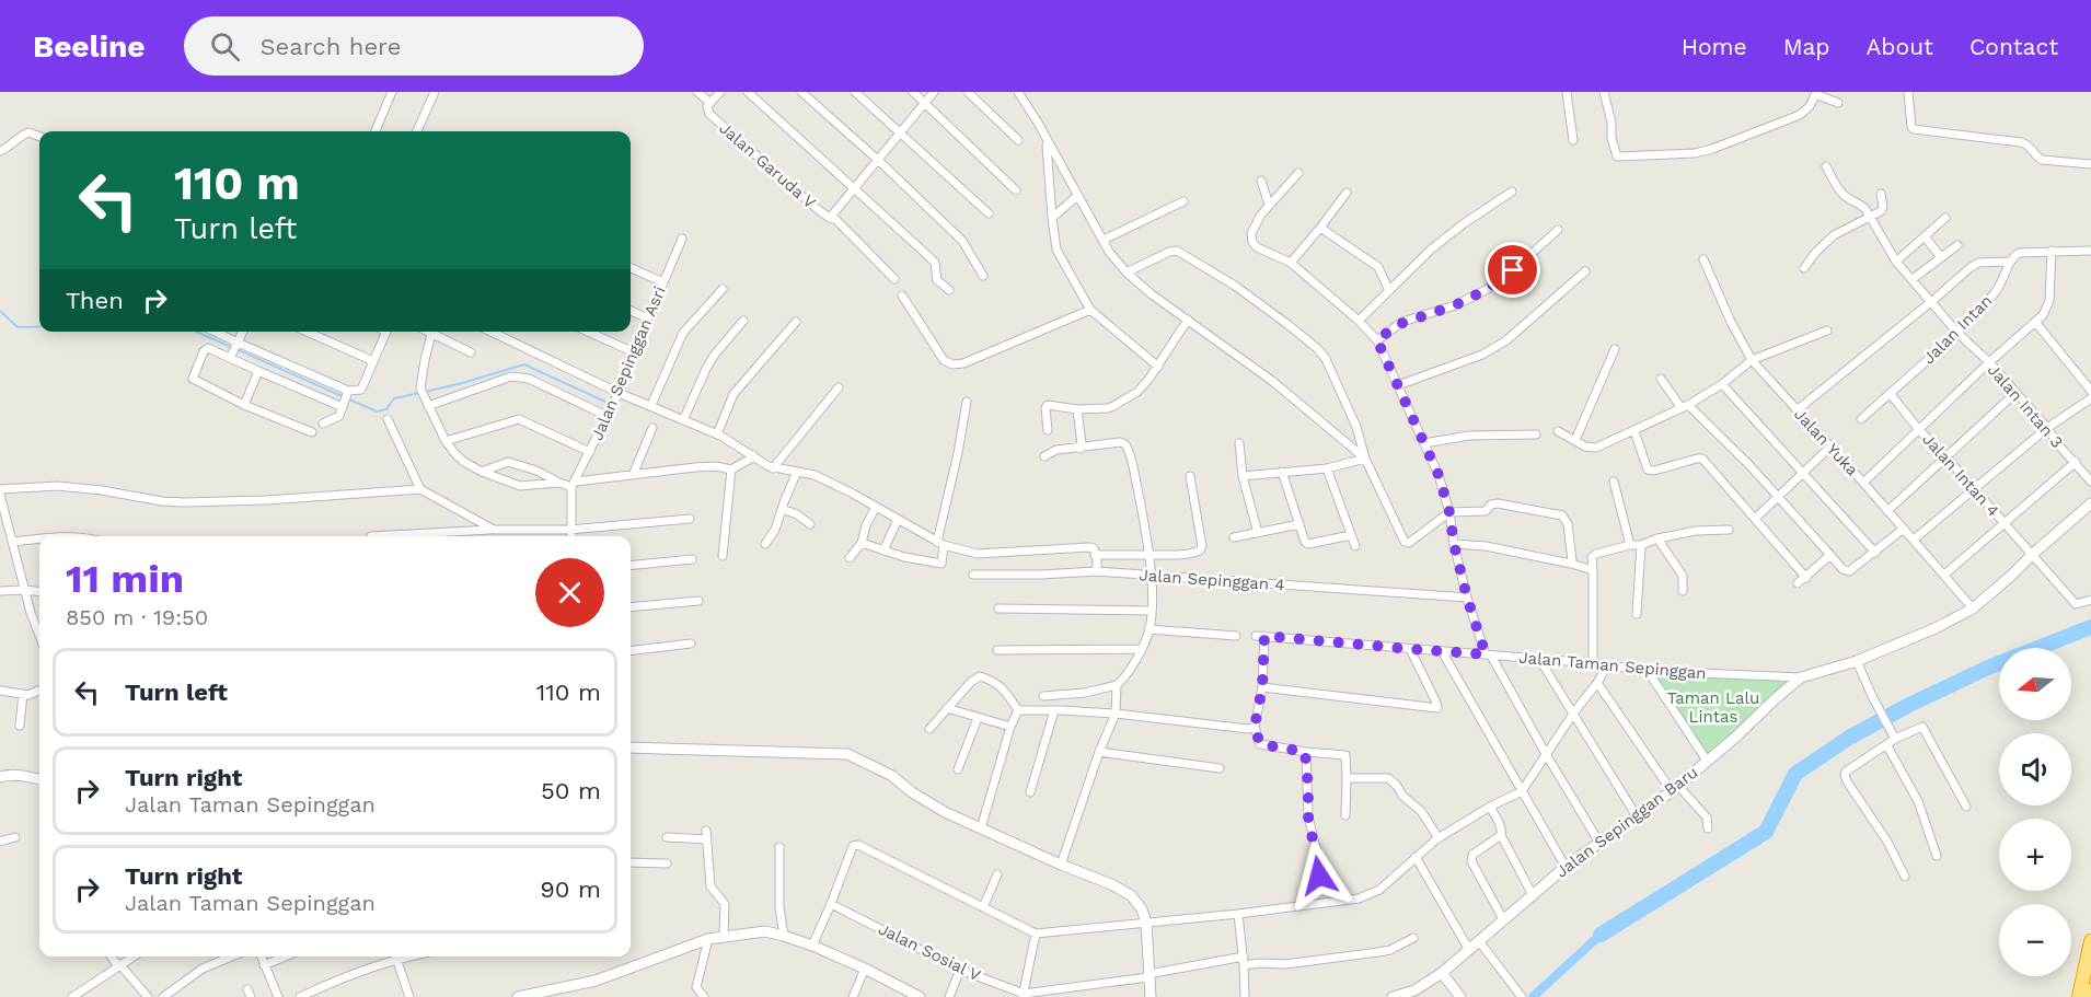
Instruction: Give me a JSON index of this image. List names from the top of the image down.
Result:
{
  "streets": {
    "street": [
      "Jalan Garuda V",
      "Jalan Intan",
      "Jalan Sepinggan Asri",
      "Jalan Intan 3",
      "Jalan Yuka",
      "Jalan Intan 4",
      "Jalan Sepinggan 4",
      "Jalan Taman Sepinggan",
      "Jalan Sepinggan Baru",
      "Jalan Sosial V"
    ]
  },
  "crossings": [
    ["Jalan Intan", "Jalan Intan 3"],
    ["Jalan Intan", "Jalan Intan 4"],
    ["Jalan Yuka", "Jalan Sepinggan Baru"],
    ["Jalan Intan 4", "Jalan Sepinggan Baru"],
    ["Jalan Taman Sepinggan", "Jalan Sepinggan Baru"]
  ],
  "parks": ["Taman Lalu Lintas"],
  "north": "left",
  "page": {
    "header": "Beeline",
    "search": "Search here",
    "nav": [
      "Home",
      "Map",
      "About",
      "Contact"
    ],
    "turn": ["110 m", "Turn left"],
    "then": "Then",
    "heading": ["11 min", "850 m · 19:50"],
    "map_buttons": ["+", "−"],
    "list": [
      {
        "name": "Turn left",
        "value": "110 m"
      },
      {
        "name": "Turn right",
        "note": "Jalan Taman Sepinggan",
        "value": "50 m"
      },
      {
        "name": "Turn right",
        "note": "Jalan Taman Sepinggan",
        "value": "90 m"
      }
    ]
  }
}
